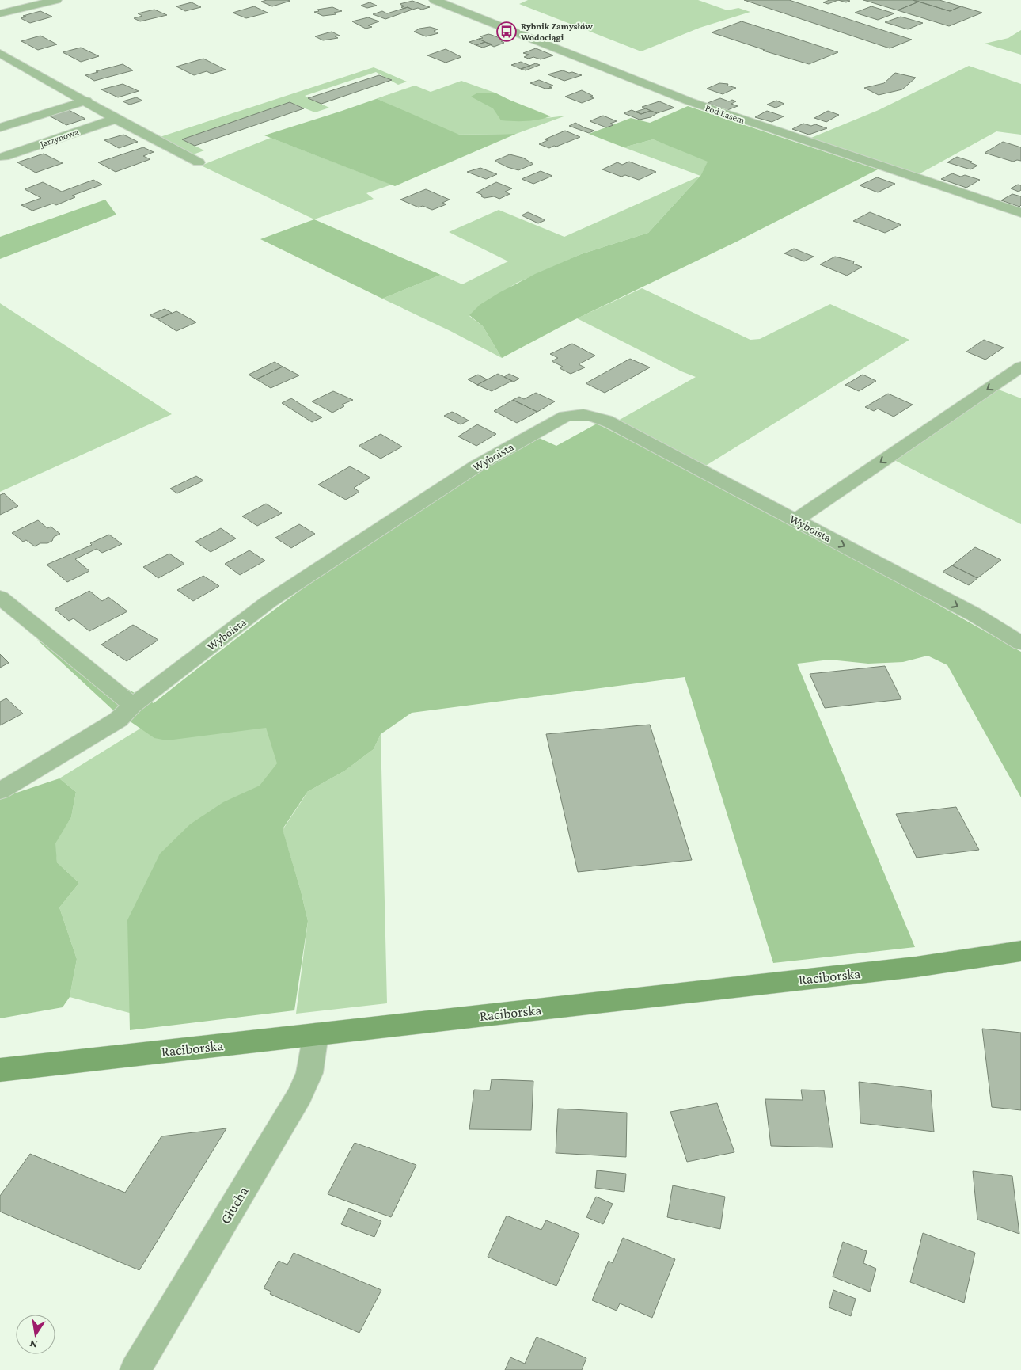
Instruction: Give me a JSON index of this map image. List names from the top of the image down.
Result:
{
  "streets": {
    "main road": ["Raciborska"],
    "street": [
      "Pod Lasem",
      "Jarzynowa",
      "Wyboista",
      "Głucha"
    ]
  },
  "crossings": [
    ["Raciborska", "Głucha"]
  ],
  "places": {
    "bus stop": ["Rybnik Zamysłów Wodociągi"]
  },
  "north": "bottom"
}
